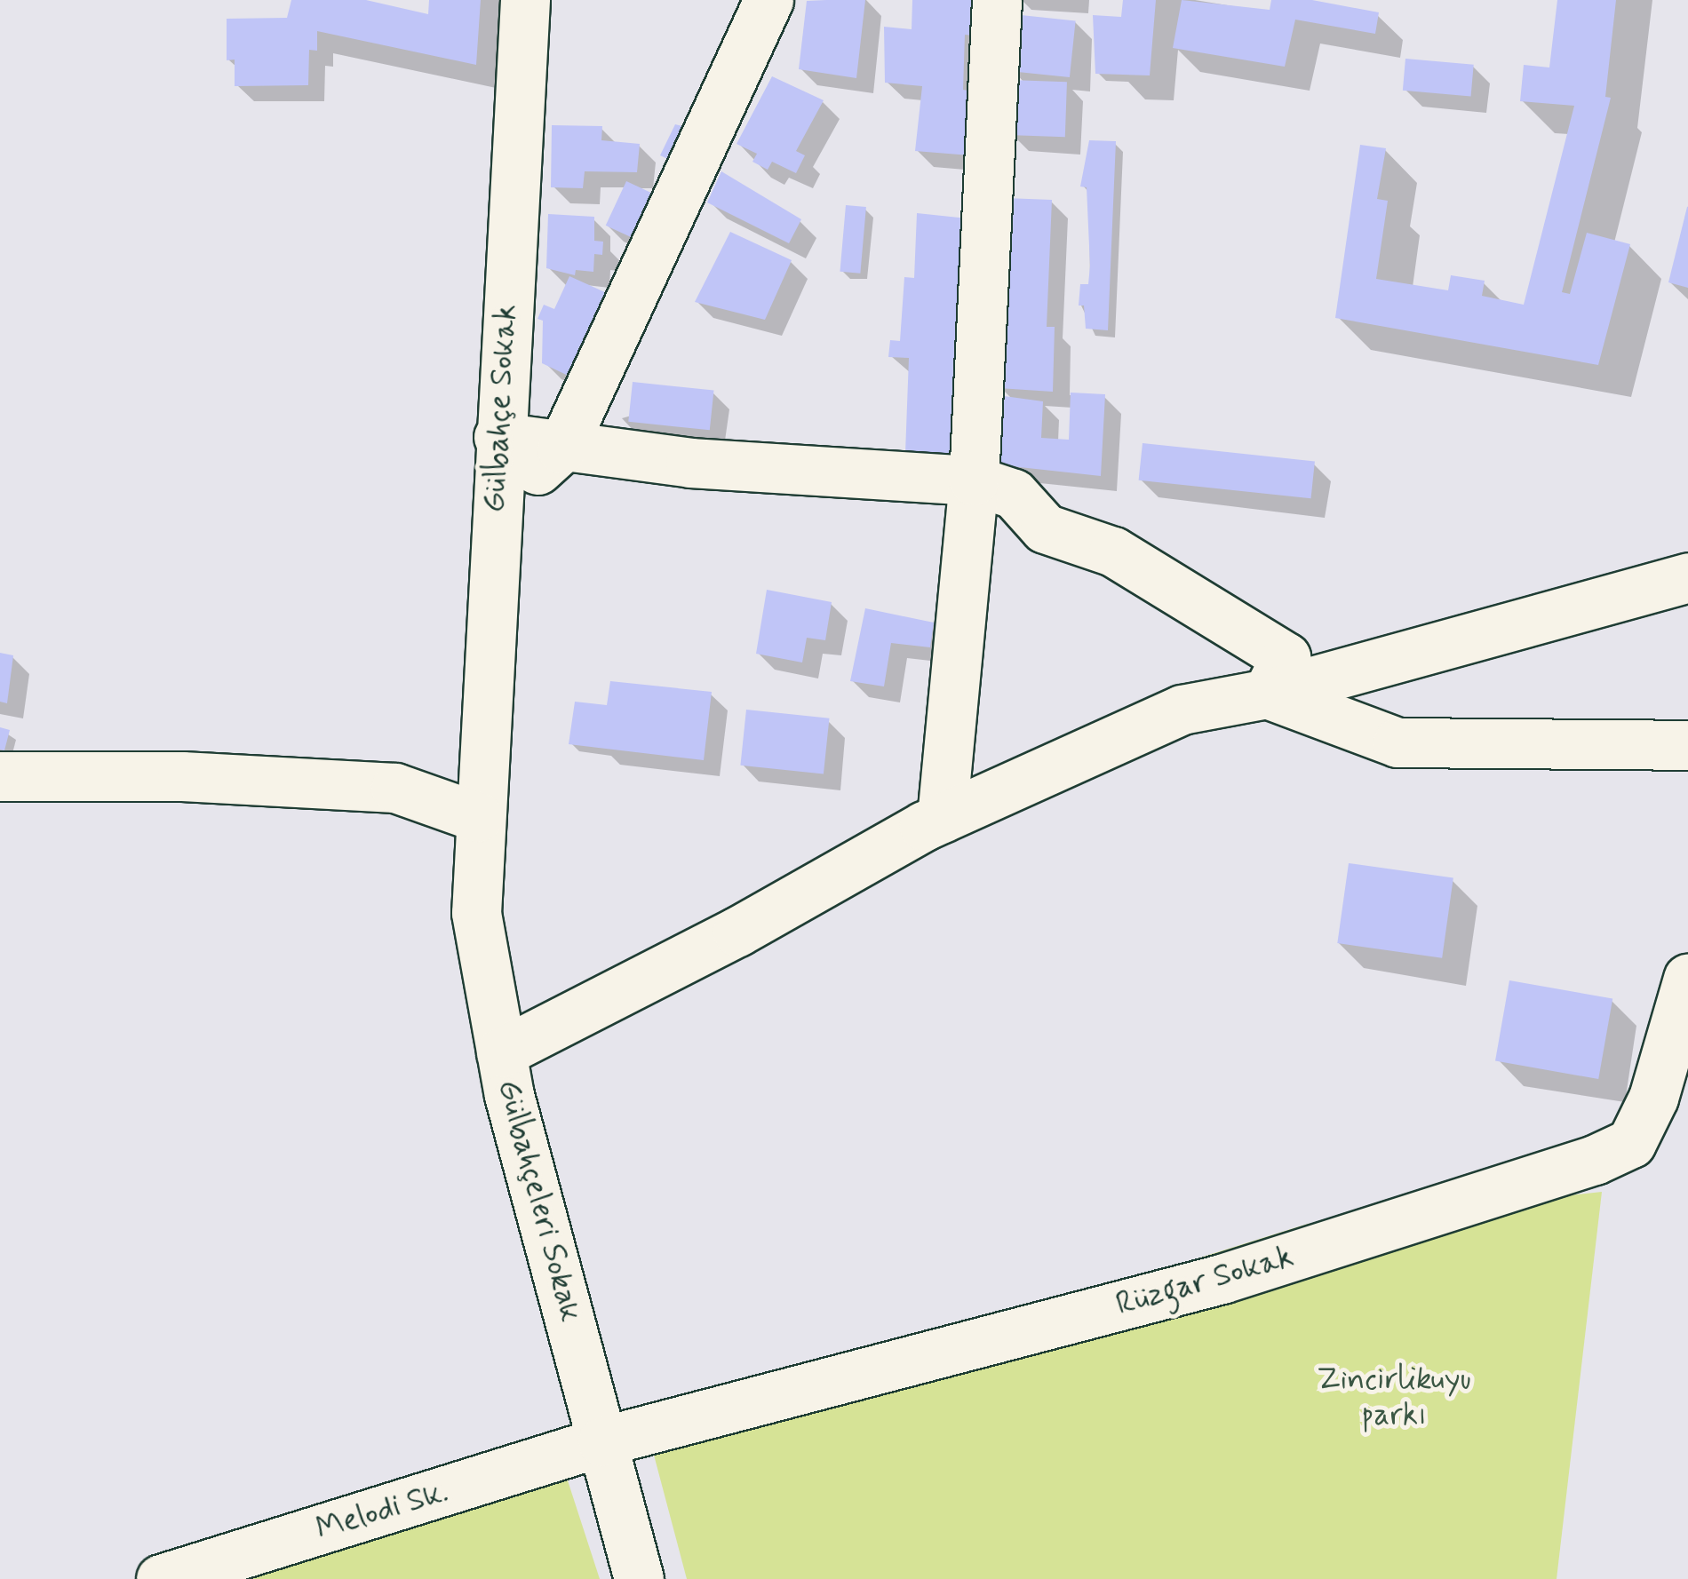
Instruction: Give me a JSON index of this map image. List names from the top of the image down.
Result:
{
  "streets": {
    "street": [
      "Gülbahçe Sokak",
      "Gülbahçeleri Sokak",
      "Rüzgar Sokak",
      "Melodi Sk."
    ]
  },
  "crossings": [
    ["Gülbahçe Sokak", "Gülbahçeleri Sokak"],
    ["Gülbahçeleri Sokak", "Rüzgar Sokak"],
    ["Gülbahçeleri Sokak", "Melodi Sk."],
    ["Rüzgar Sokak", "Melodi Sk."]
  ],
  "parks": ["Zincirlikuyu parkı"]
}
